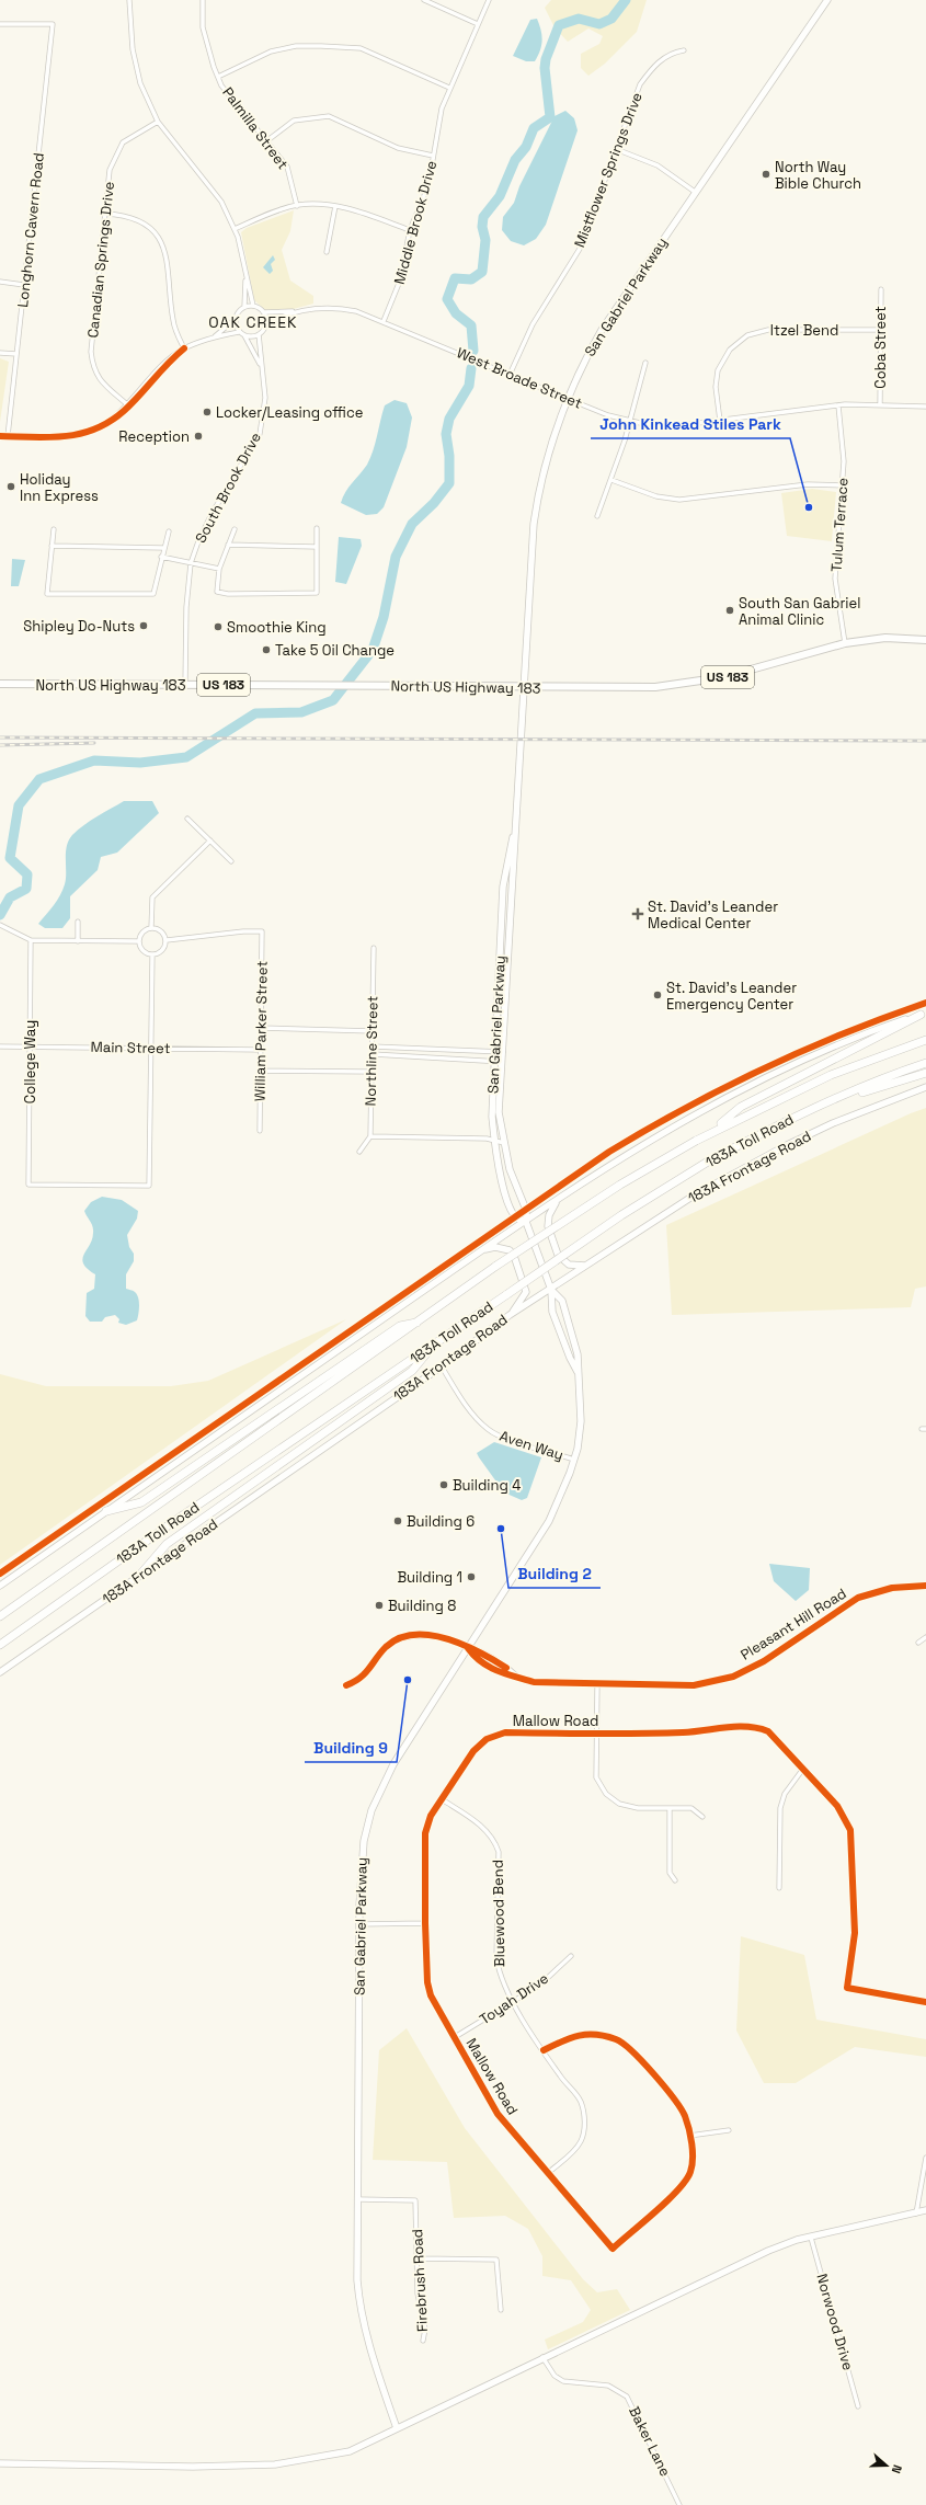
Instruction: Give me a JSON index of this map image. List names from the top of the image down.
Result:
{
  "streets": {
    "highway": ["183A Toll Road"],
    "main road": ["US 183", "North US Highway 183"],
    "street": [
      "Palmilla Street",
      "Mistflower Springs Drive",
      "Middle Brook Drive",
      "Longhorn Cavern Road",
      "Canadian Springs Drive",
      "San Gabriel Parkway",
      "Itzel Bend",
      "Coba Street",
      "West Broade Street",
      "South Brook Drive",
      "Tulum Terrace",
      "William Parker Street",
      "Main Street",
      "Northline Street",
      "College Way",
      "183A Frontage Road",
      "Aven Way",
      "Pleasant Hill Road",
      "Mallow Road",
      "Bluewood Bend",
      "Toyah Drive",
      "Firebrush Road",
      "Norwood Drive",
      "Baker Lane"
    ]
  },
  "crossings": [
    ["Mistflower Springs Drive", "West Broade Street"],
    ["Middle Brook Drive", "West Broade Street"],
    ["San Gabriel Parkway", "West Broade Street"],
    ["San Gabriel Parkway", "North US Highway 183"],
    ["San Gabriel Parkway", "183A Frontage Road"],
    ["San Gabriel Parkway", "Aven Way"],
    ["San Gabriel Parkway", "Pleasant Hill Road"],
    ["San Gabriel Parkway", "Firebrush Road"],
    ["Itzel Bend", "Coba Street"],
    ["Itzel Bend", "West Broade Street"],
    ["Coba Street", "West Broade Street"],
    ["West Broade Street", "South Brook Drive"],
    ["West Broade Street", "Tulum Terrace"],
    ["South Brook Drive", "North US Highway 183"],
    ["Tulum Terrace", "North US Highway 183"],
    ["William Parker Street", "Main Street"],
    ["Main Street", "College Way"],
    ["183A Frontage Road", "Aven Way"],
    ["Mallow Road", "Bluewood Bend"],
    ["Mallow Road", "Toyah Drive"],
    ["Bluewood Bend", "Toyah Drive"]
  ],
  "districts": ["OAK CREEK"],
  "places": {
    "other": [
      "North Way Bible Church",
      "Locker/Leasing office",
      "Reception",
      "Holiday Inn Express",
      "John Kinkead Stiles Park",
      "South San Gabriel Animal Clinic",
      "Shipley Do-Nuts",
      "Smoothie King",
      "Take 5 Oil Change",
      "St. David’s Leander Emergency Center",
      "Building 4",
      "Building 6",
      "Building 2",
      "Building 1",
      "Building 8",
      "Building 9"
    ],
    "health": ["St. David’s Leander Medical Center"]
  },
  "north": "right"
}
